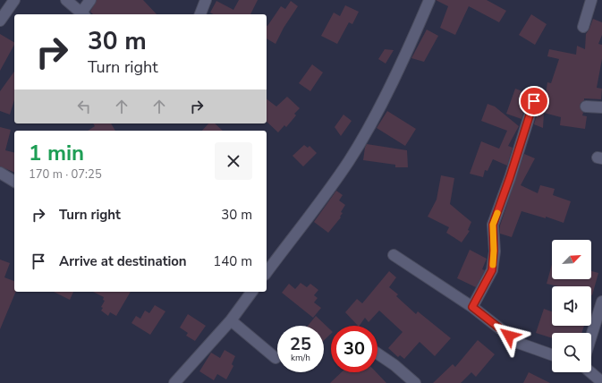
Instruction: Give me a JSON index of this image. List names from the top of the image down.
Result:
{
  "north": "top right",
  "page": {
    "turn": ["30 m", "Turn right"],
    "heading": ["1 min", "170 m · 07:25"],
    "list": [
      {
        "name": "Turn right",
        "value": "30 m"
      },
      {
        "name": "Arrive at destination",
        "value": "140 m"
      }
    ],
    "speed": "25 km/h",
    "limit": "30"
  }
}
